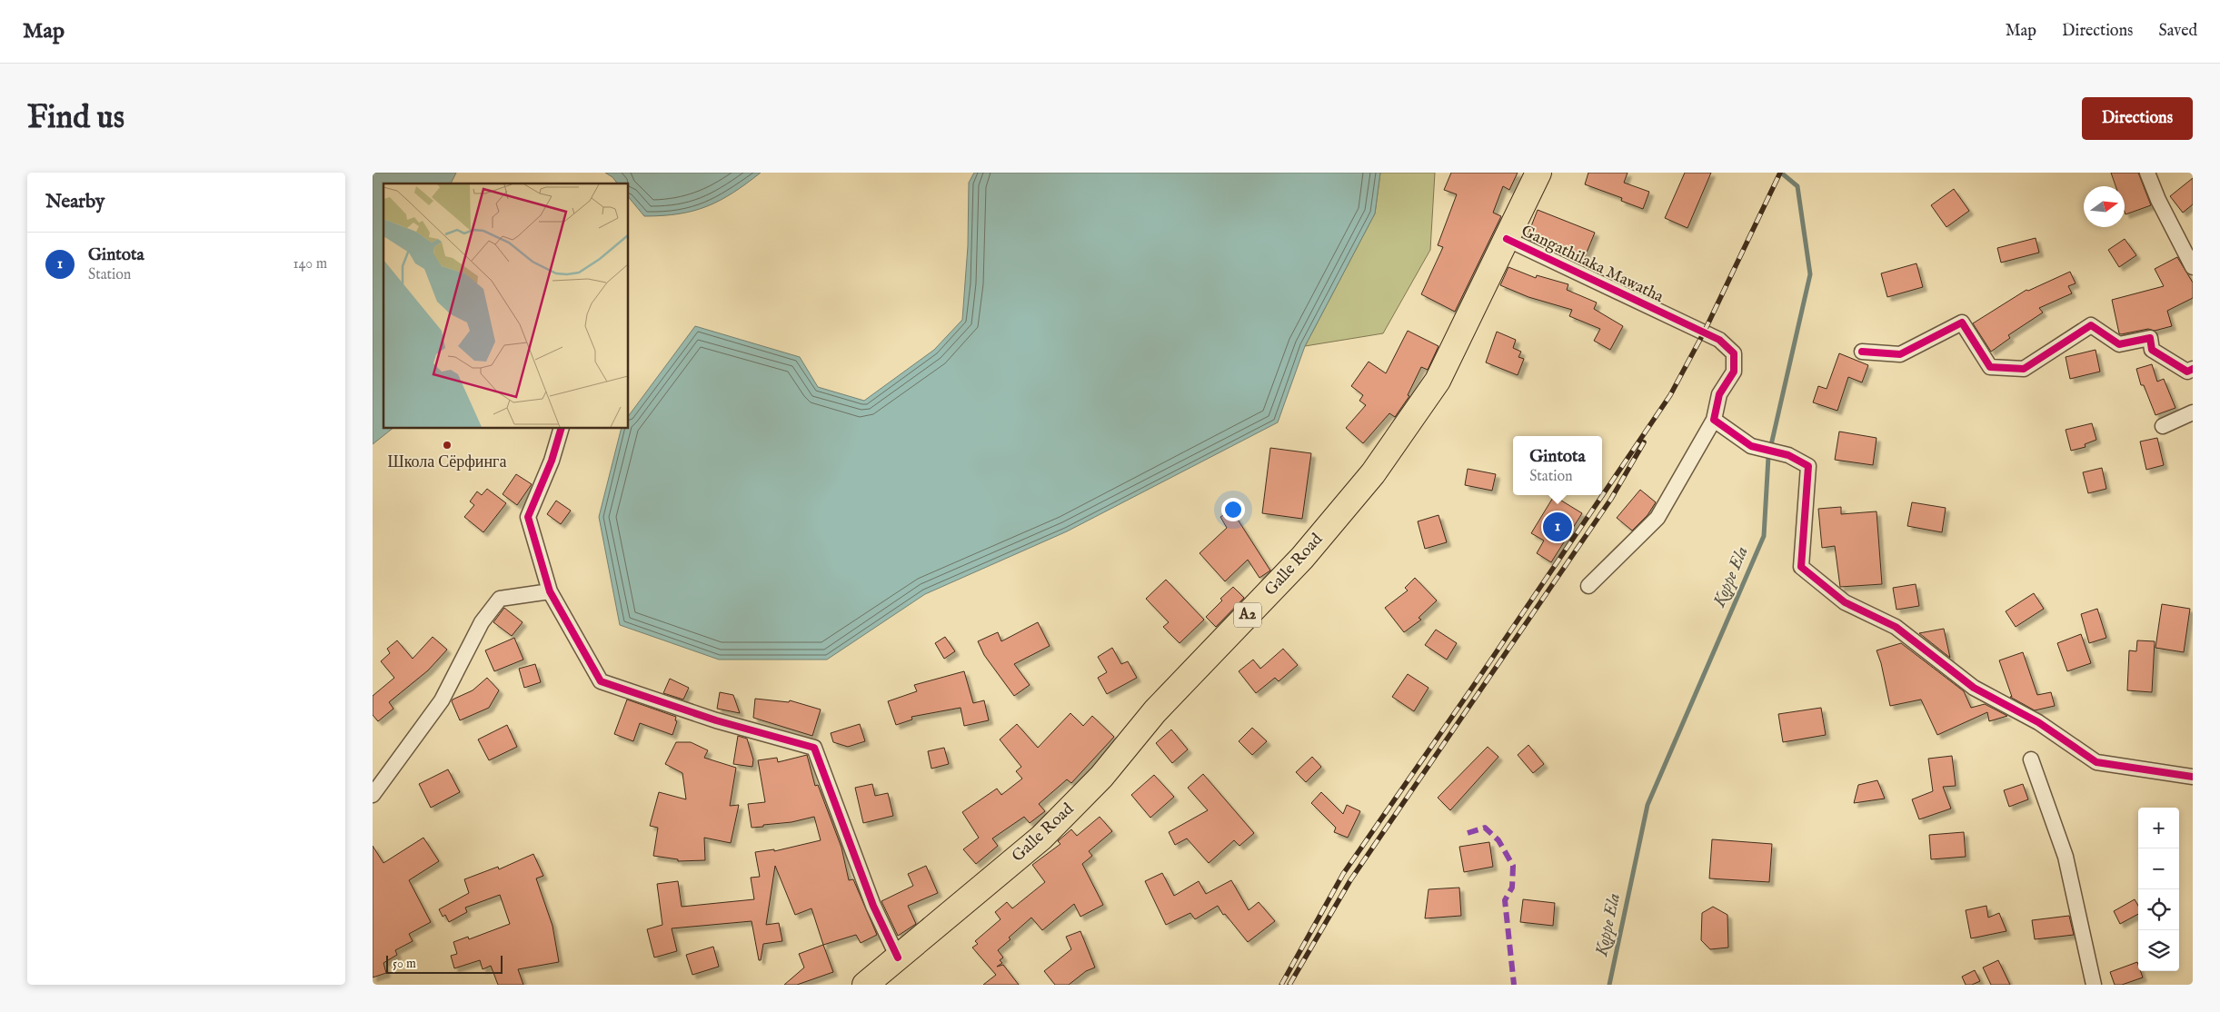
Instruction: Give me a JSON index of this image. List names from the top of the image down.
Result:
{
  "streets": {
    "highway": ["Galle Road", "A2"],
    "street": ["Gangathilaka Mawatha"]
  },
  "crossings": [
    ["Gangathilaka Mawatha", "Galle Road"]
  ],
  "water": ["Koppe Ela"],
  "places": ["Школа Сёрфинга"],
  "scale_bar": "50 m",
  "north": "right",
  "page": {
    "header": "Map",
    "nav": ["Map", "Directions", "Saved"],
    "buttons": "Directions",
    "title": "Find us",
    "heading": "Nearby",
    "list": [
      {
        "mark": "1",
        "name": "Gintota",
        "note": "Station",
        "value": "140 m"
      }
    ],
    "popup": ["Gintota", "Station"],
    "pins": "1",
    "map_buttons": ["+", "−"],
    "scale": "50 m"
  }
}
